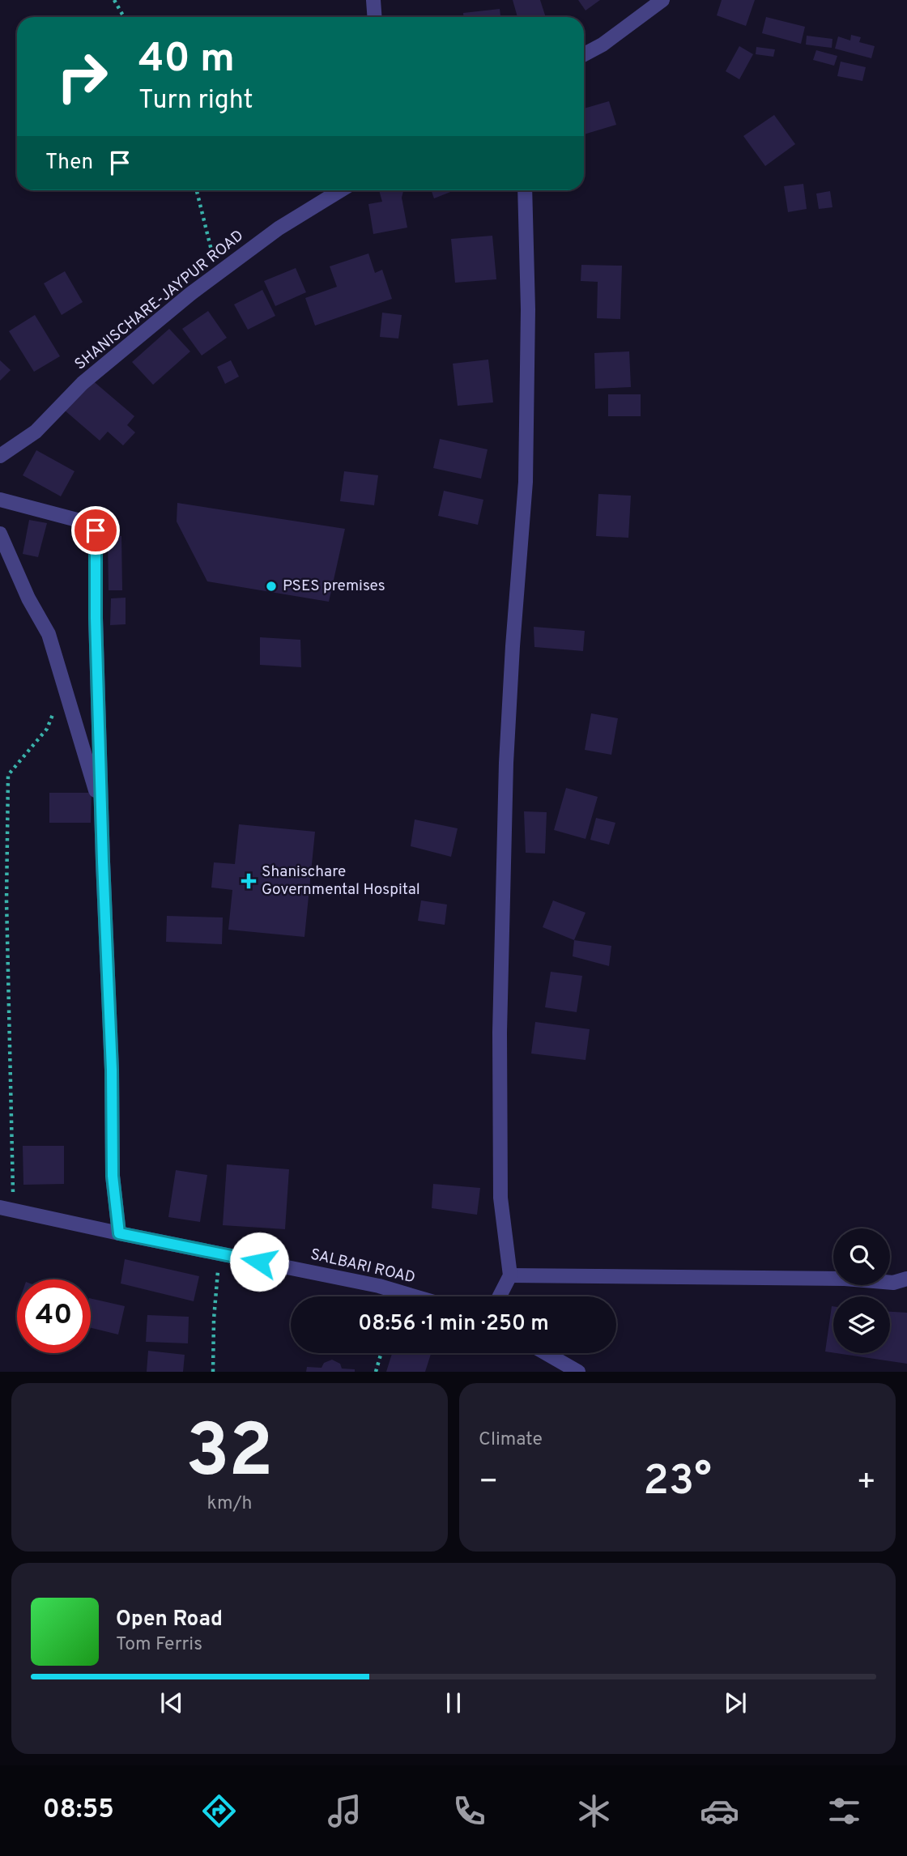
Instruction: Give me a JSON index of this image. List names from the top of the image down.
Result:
{
  "streets": {
    "street": ["SHANISCHARE-JAYPUR ROAD", "SALBARI ROAD"]
  },
  "places": {
    "other": ["PSES premises"],
    "health": ["Shanischare Governmental Hospital"]
  },
  "page": {
    "turn": ["40 m", "Turn right"],
    "then": "Then",
    "limit": "40",
    "trip": "08:56 · 1 min · 250 m",
    "tile": [
      ["32", "km/h"],
      "Climate"
    ],
    "heat": ["−", "23°", "+"],
    "song": ["Open Road", "Tom Ferris"],
    "tabs": "08:55"
  }
}
